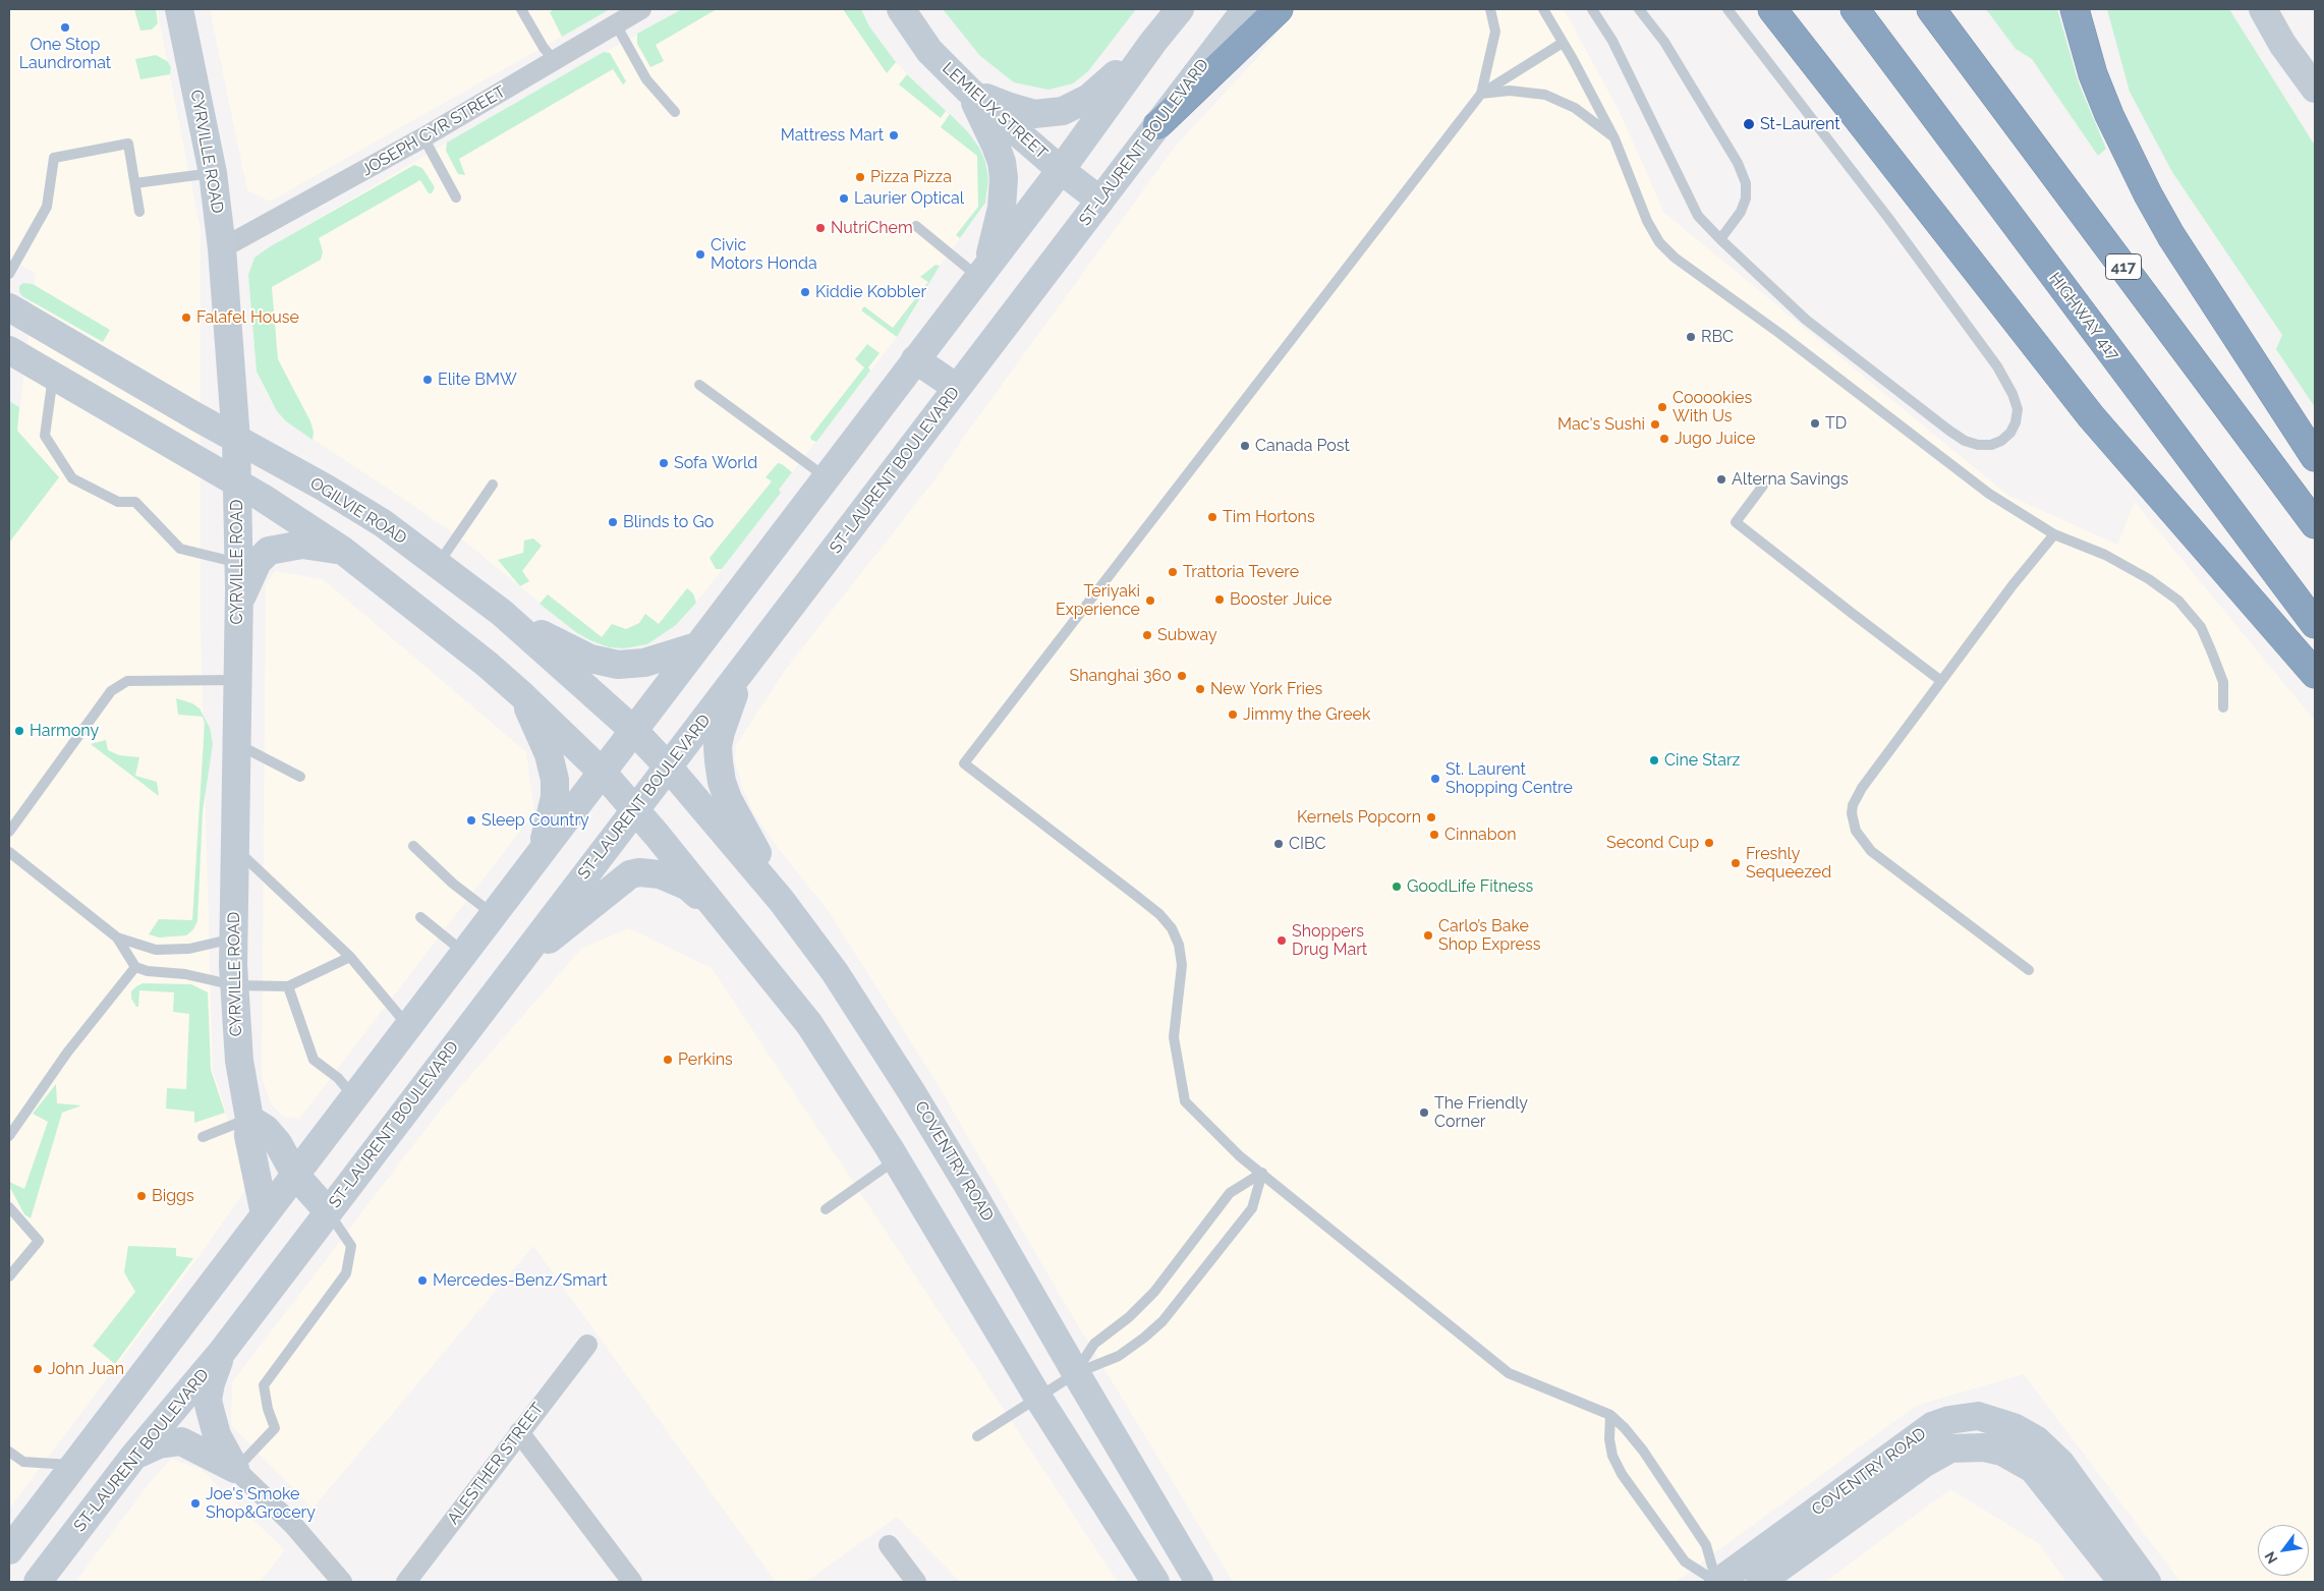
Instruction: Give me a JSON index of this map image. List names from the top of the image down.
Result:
{
  "streets": {
    "highway": ["417", "HIGHWAY 417"],
    "main road": [
      "LEMIEUX STREET",
      "ST-LAURENT BOULEVARD",
      "CYRVILLE ROAD",
      "OGILVIE ROAD",
      "COVENTRY ROAD"
    ],
    "street": ["JOSEPH CYR STREET", "ALESTHER STREET"]
  },
  "crossings": [
    ["LEMIEUX STREET", "ST-LAURENT BOULEVARD"],
    ["JOSEPH CYR STREET", "CYRVILLE ROAD"],
    ["ST-LAURENT BOULEVARD", "OGILVIE ROAD"],
    ["ST-LAURENT BOULEVARD", "COVENTRY ROAD"],
    ["CYRVILLE ROAD", "OGILVIE ROAD"],
    ["OGILVIE ROAD", "COVENTRY ROAD"]
  ],
  "places": [
    "One Stop Laundromat",
    "St-Laurent",
    "Mattress Mart",
    "Pizza Pizza",
    "Laurier Optical",
    "NutriChem",
    "Civic Motors Honda",
    "Kiddie Kobbler",
    "Falafel House",
    "RBC",
    "Elite BMW",
    "Cooookies With Us",
    "TD",
    "Mac's Sushi",
    "Jugo Juice",
    "Canada Post",
    "Sofa World",
    "Alterna Savings",
    "Tim Hortons",
    "Blinds to Go",
    "Trattoria Tevere",
    "Booster Juice",
    "Teriyaki Experience",
    "Subway",
    "Shanghai 360",
    "New York Fries",
    "Jimmy the Greek",
    "Harmony",
    "Cine Starz",
    "St. Laurent Shopping Centre",
    "Kernels Popcorn",
    "Sleep Country",
    "Cinnabon",
    "Second Cup",
    "CIBC",
    "Freshly Sequeezed",
    "GoodLife Fitness",
    "Carlo’s Bake Shop Express",
    "Shoppers Drug Mart",
    "Perkins",
    "The Friendly Corner",
    "Biggs",
    "Mercedes-Benz/Smart",
    "John Juan",
    "Joe's Smoke Shop&Grocery"
  ],
  "north": "bottom left"
}
